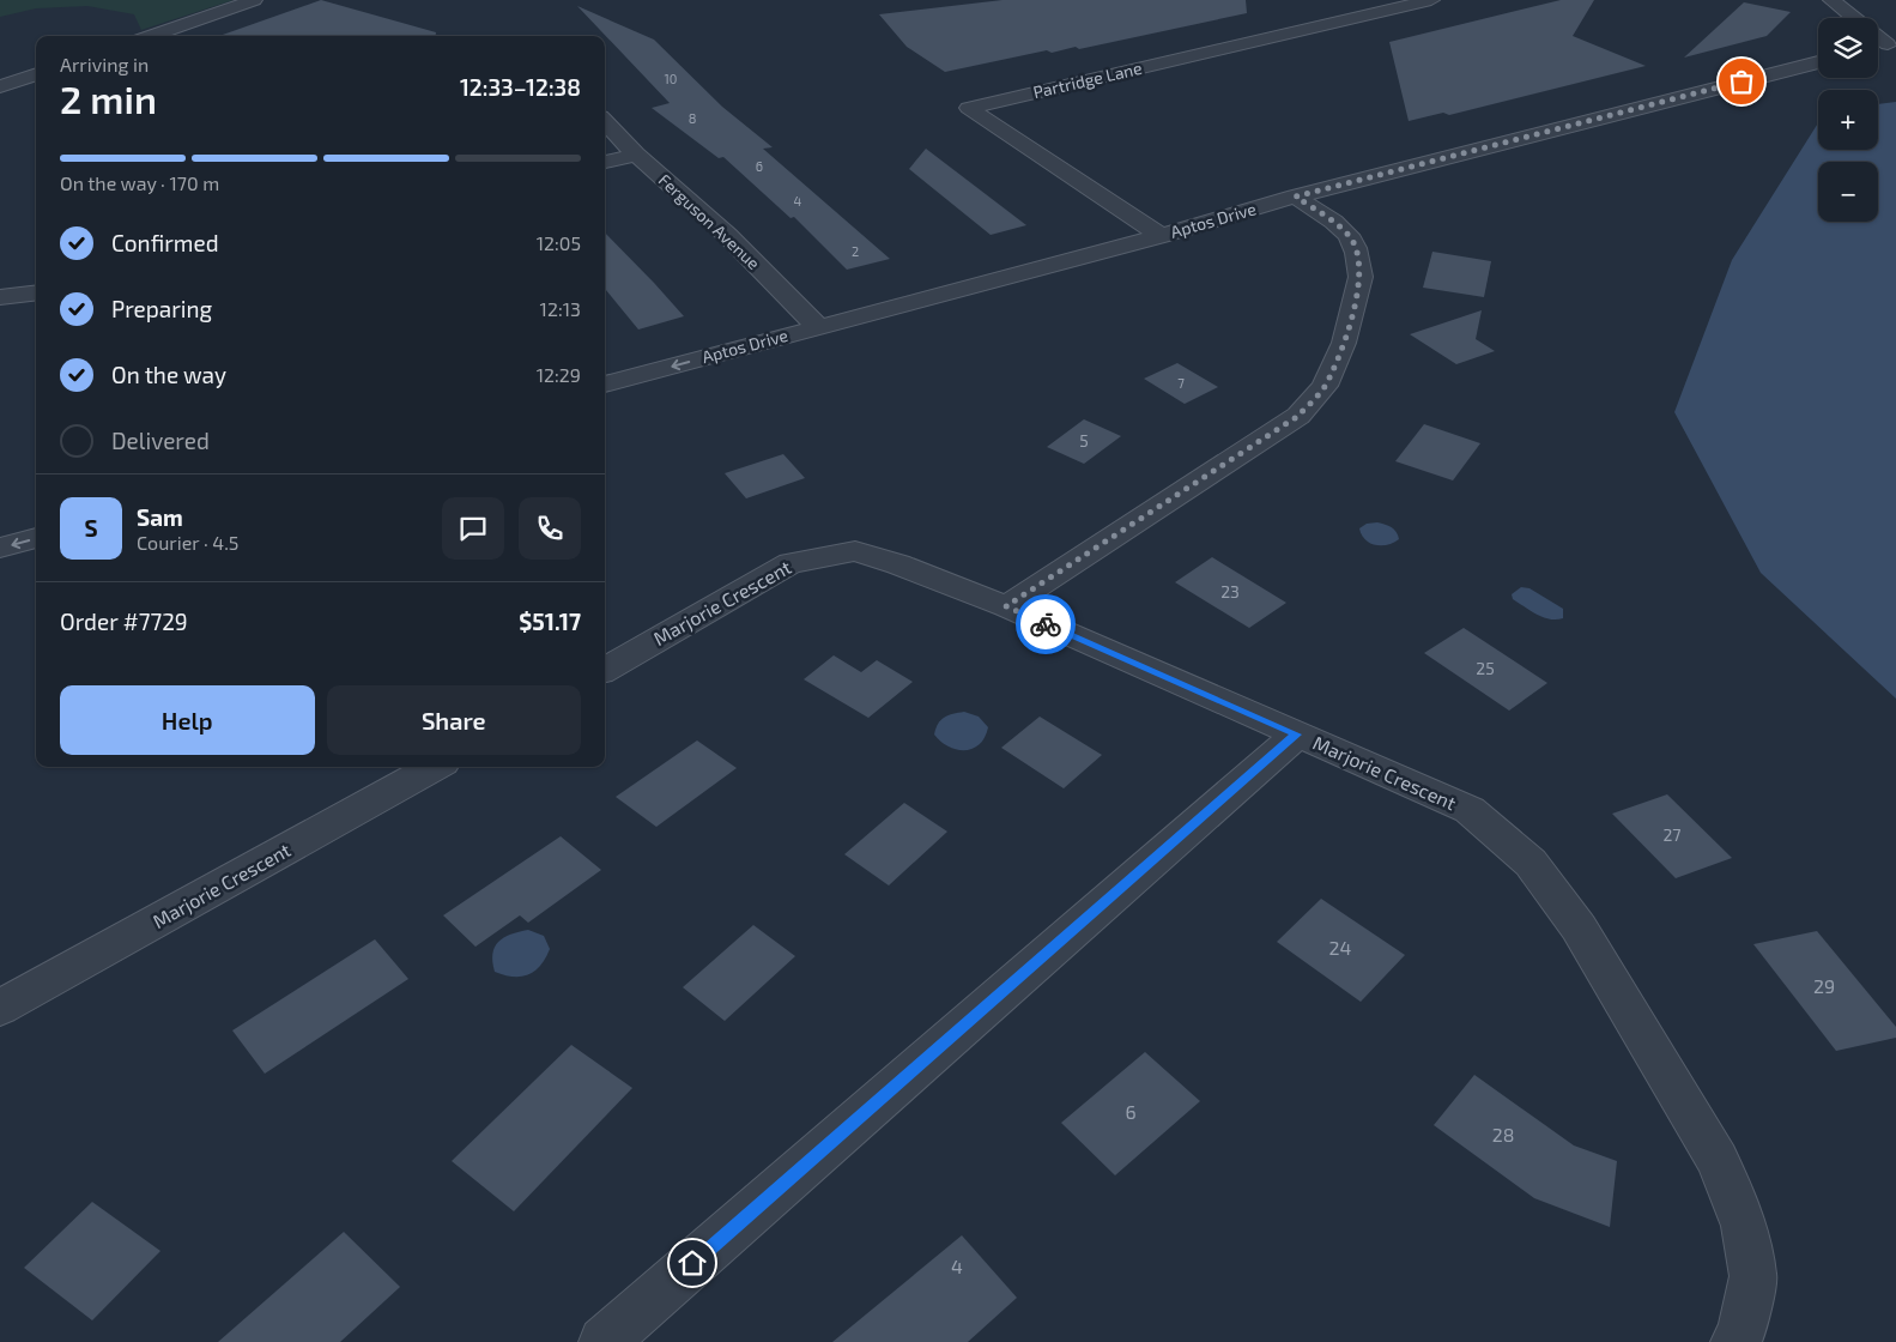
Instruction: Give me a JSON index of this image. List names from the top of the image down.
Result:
{
  "streets": {
    "street": [
      "Partridge Lane",
      "Aptos Drive",
      "Ferguson Avenue",
      "Marjorie Crescent"
    ]
  },
  "crossings": [
    ["Partridge Lane", "Aptos Drive"],
    ["Aptos Drive", "Ferguson Avenue"]
  ],
  "house_numbers": [
    "10",
    "8",
    "6",
    "4",
    "2",
    "7",
    "5",
    "23",
    "25",
    "27",
    "24",
    "29",
    "6",
    "28",
    "4"
  ],
  "page": {
    "map_buttons": ["+", "−"],
    "heading": ["2 min", "Arriving in", "12:33–12:38"],
    "panel": [
      "Sam",
      "Courier · 4.5",
      "Order #7729",
      "$51.17"
    ],
    "bar": "On the way · 170 m",
    "list": [
      ["Confirmed", "12:05"],
      ["Preparing", "12:13"],
      ["On the way", "12:29"],
      "Delivered"
    ],
    "round": "S",
    "buttons": ["Help", "Share"]
  }
}
